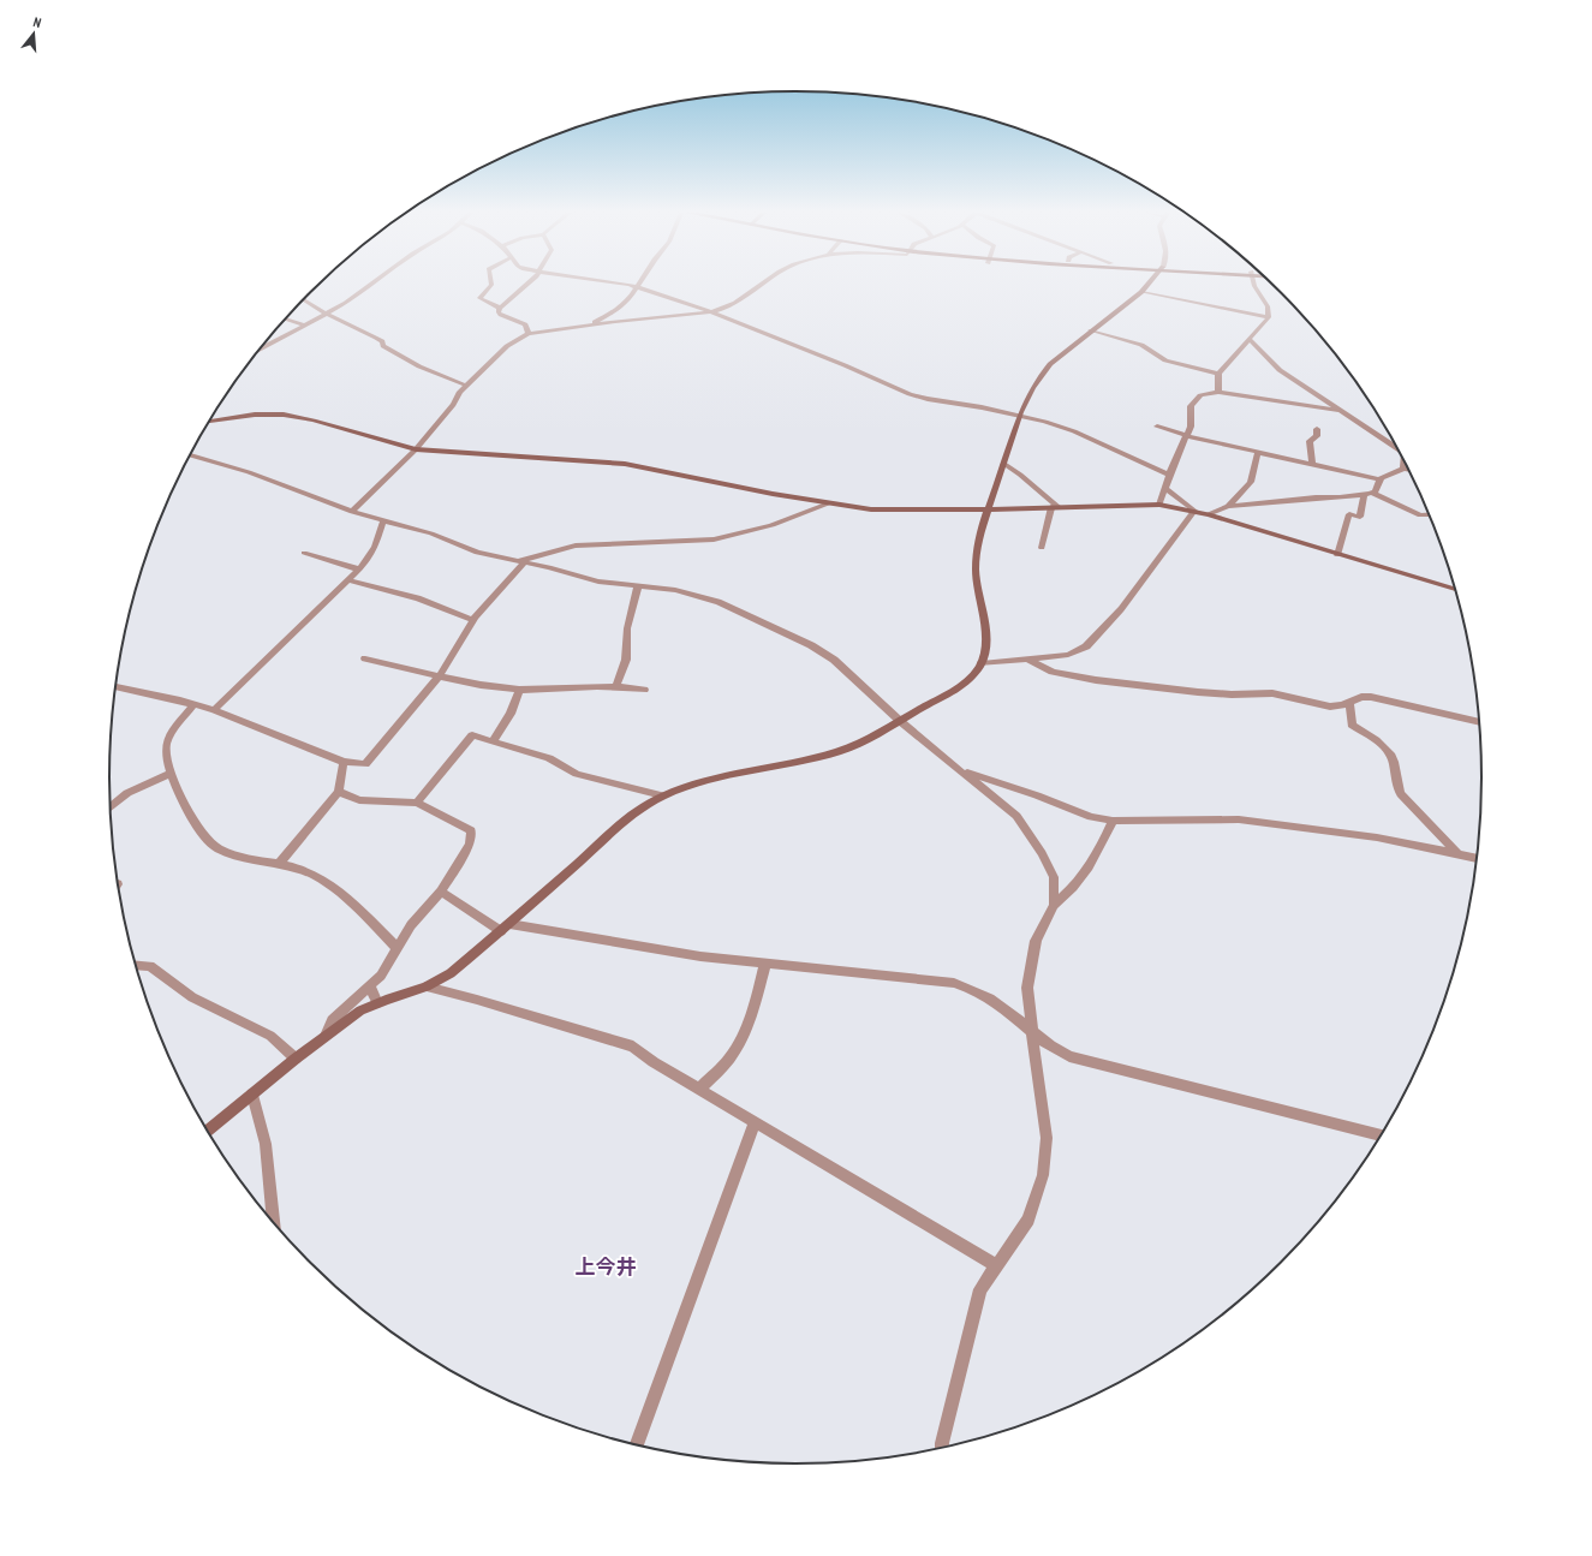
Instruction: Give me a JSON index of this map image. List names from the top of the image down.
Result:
{
  "districts": ["上今井"],
  "north": "top"
}
